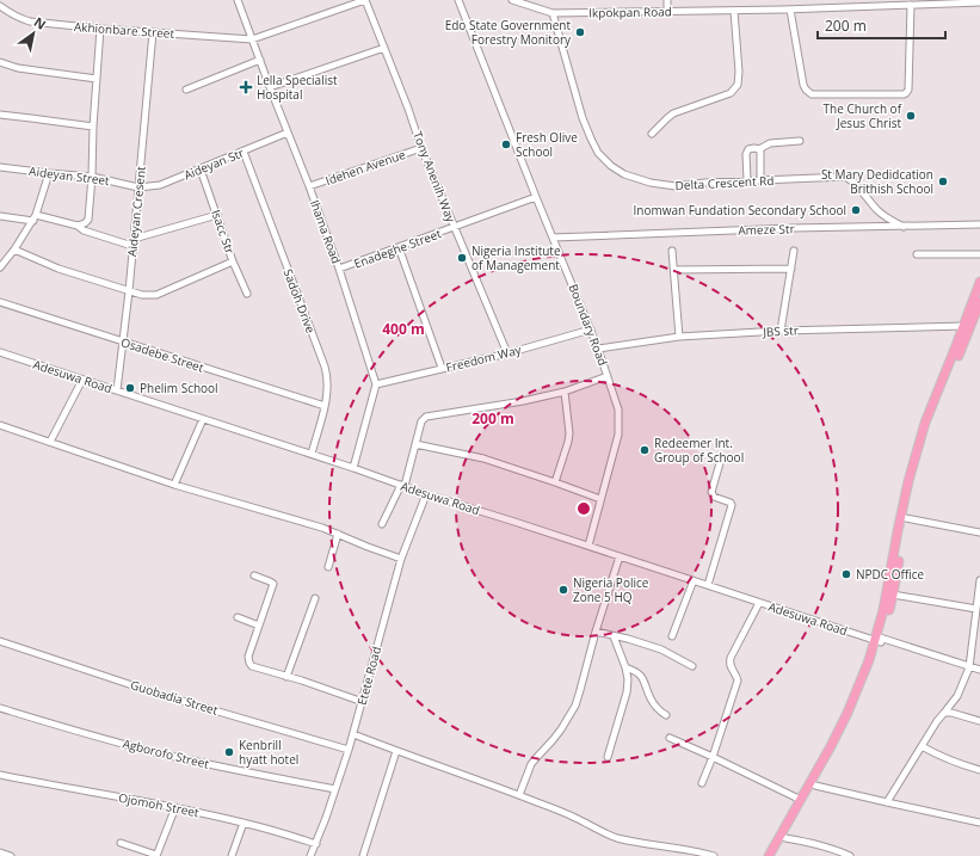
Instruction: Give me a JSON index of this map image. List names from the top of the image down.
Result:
{
  "streets": {
    "street": [
      "Ikpokpan Road",
      "Akhionbare Street",
      "Aideyan Str",
      "Idehen Avenue",
      "Aideyan Street",
      "Tony Anenih Way",
      "Delta Crescent Rd",
      "Aideyan Cresent",
      "Ameze Str",
      "Isacc Str",
      "Ihama Road",
      "Enadeghe Street",
      "Sadoh Drive",
      "Boundary Road",
      "JBS str",
      "Osadebe Street",
      "Freedom Way",
      "Adesuwa Road",
      "Etete Road",
      "Guobadia Street",
      "Agborofo Street",
      "Ojomoh Street"
    ]
  },
  "crossings": [
    ["Ikpokpan Road", "Delta Crescent Rd"],
    ["Akhionbare Street", "Aideyan Cresent"],
    ["Akhionbare Street", "Ihama Road"],
    ["Aideyan Str", "Aideyan Street"],
    ["Aideyan Str", "Aideyan Cresent"],
    ["Aideyan Str", "Isacc Str"],
    ["Aideyan Str", "Ihama Road"],
    ["Aideyan Str", "Sadoh Drive"],
    ["Idehen Avenue", "Tony Anenih Way"],
    ["Idehen Avenue", "Ihama Road"],
    ["Aideyan Street", "Aideyan Cresent"],
    ["Tony Anenih Way", "Enadeghe Street"],
    ["Tony Anenih Way", "Freedom Way"],
    ["Delta Crescent Rd", "Ameze Str"],
    ["Aideyan Cresent", "Osadebe Street"],
    ["Aideyan Cresent", "Adesuwa Road"],
    ["Ameze Str", "Boundary Road"],
    ["Ihama Road", "Enadeghe Street"],
    ["Ihama Road", "Freedom Way"],
    ["Enadeghe Street", "Boundary Road"],
    ["Sadoh Drive", "Osadebe Street"],
    ["Sadoh Drive", "Adesuwa Road"],
    ["Boundary Road", "JBS str"],
    ["Boundary Road", "Freedom Way"],
    ["Boundary Road", "Adesuwa Road"],
    ["Adesuwa Road", "Etete Road"],
    ["Etete Road", "Guobadia Street"],
    ["Etete Road", "Agborofo Street"],
    ["Etete Road", "Ojomoh Street"]
  ],
  "places": {
    "other": [
      "Edo State Government Forestry Monitory",
      "The Church of Jesus Christ",
      "Fresh Olive School",
      "St Mary Dedidcation Brithish School",
      "Inomwan Fundation Secondary School",
      "Nigeria Institute of Management",
      "Phelim School",
      "Redeemer Int. Group of School",
      "NPDC Office",
      "Nigeria Police Zone 5 HQ",
      "Kenbrill hyatt hotel"
    ],
    "health": ["Lella Specialist Hospital"]
  },
  "scale_bar": "200 m",
  "north": "top right",
  "rings": ["400 m", "200 m"]
}
